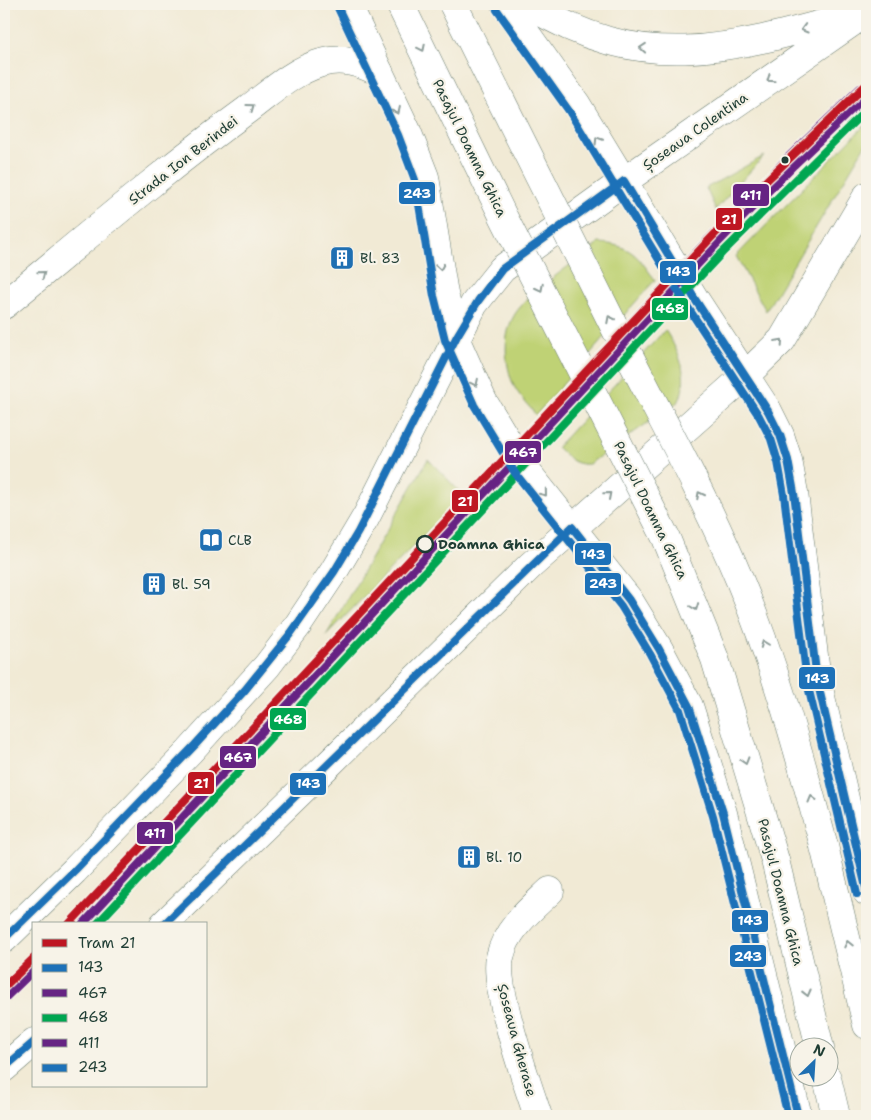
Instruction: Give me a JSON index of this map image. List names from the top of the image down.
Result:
{
  "streets": {
    "main road": [
      "Șoseaua Colentina",
      "Pasajul Doamna Ghica",
      "Strada Ion Berindei",
      "Șoseaua Gherase"
    ]
  },
  "one_way": ["Strada Ion Berindei"],
  "places": {
    "building": ["Bl. 83", "Bl. 59", "Bl. 10"],
    "library": ["CLB"],
    "other": ["Doamna Ghica"]
  },
  "lines": [
    "transit line 243",
    "tram line 21",
    "transit line 411",
    "transit line 467",
    "transit line 468",
    "transit line 143"
  ],
  "legend": [
    "Tram 21",
    "143",
    "467",
    "468",
    "411",
    "243"
  ],
  "north": "top right"
}
